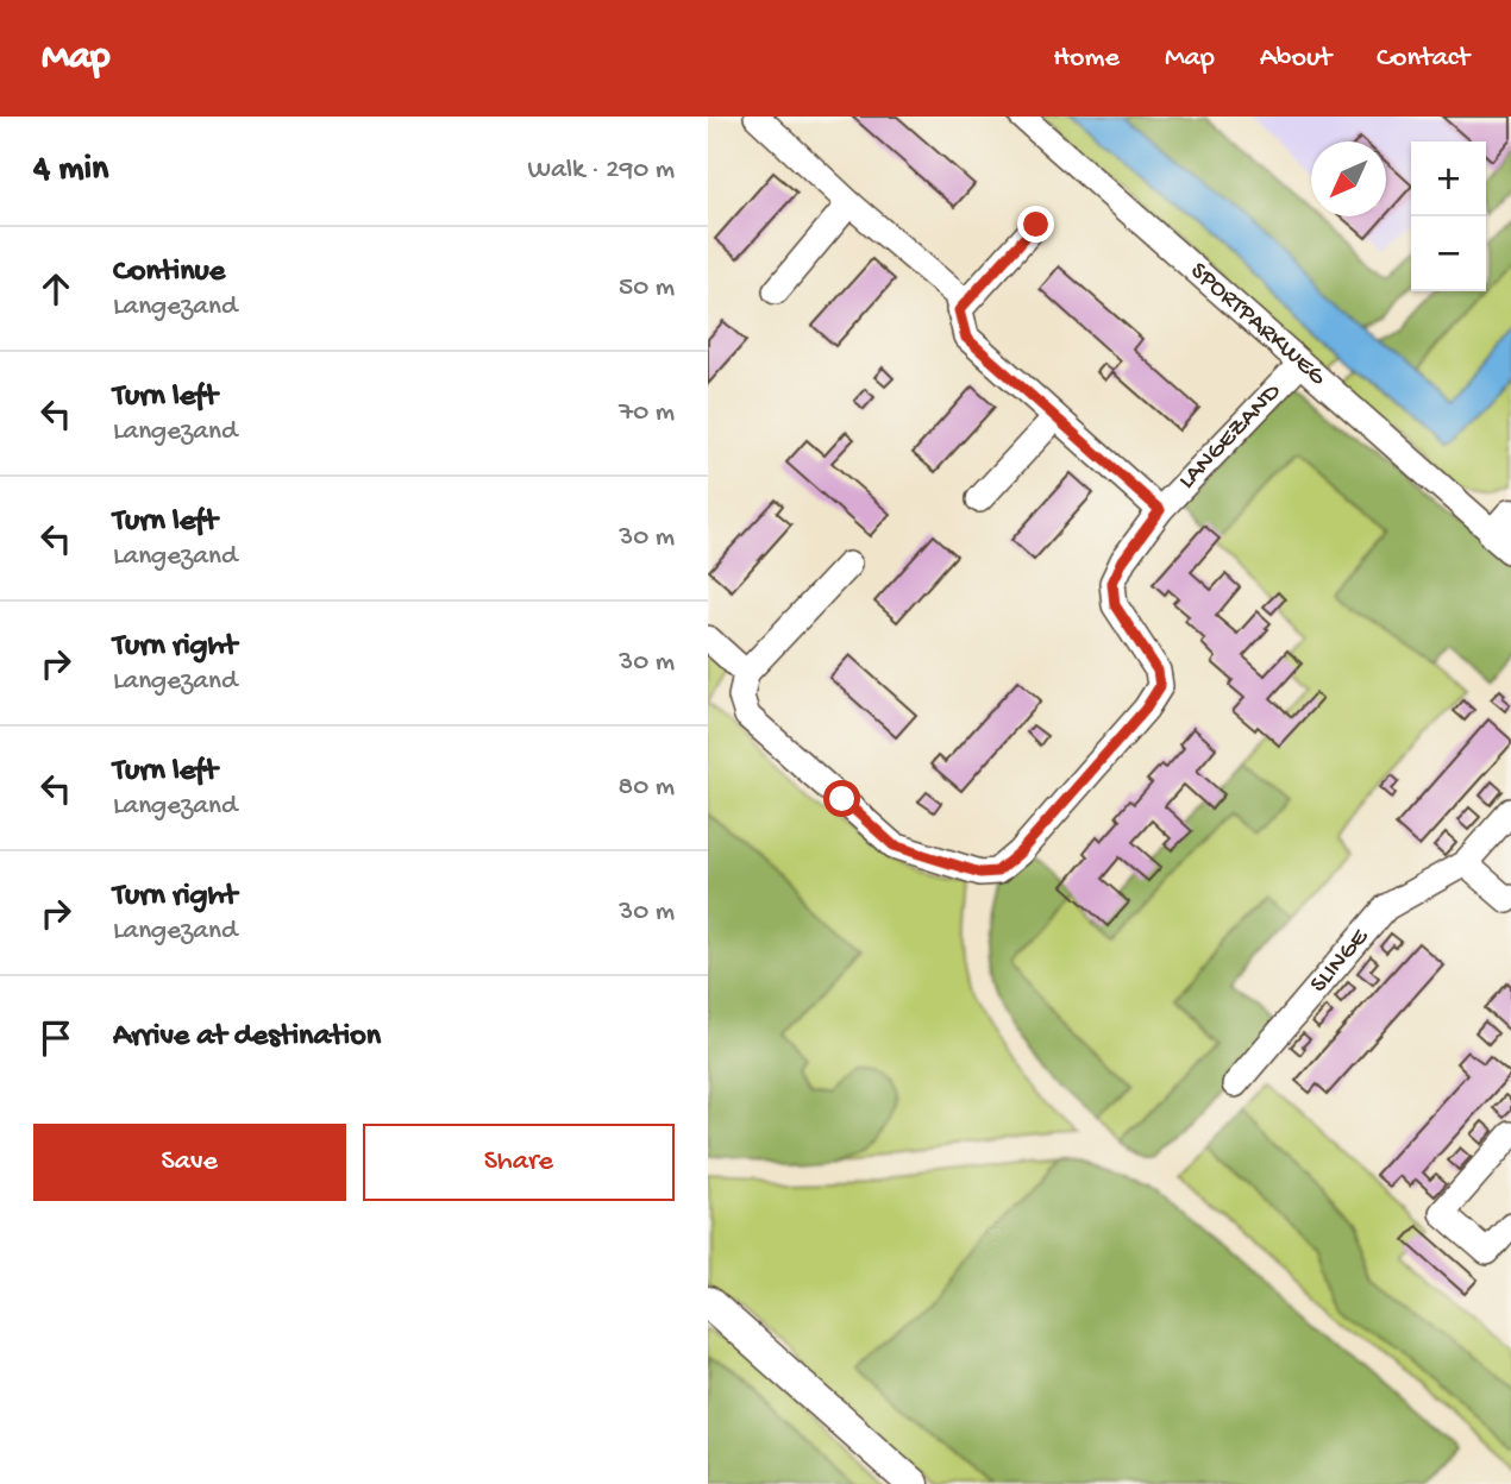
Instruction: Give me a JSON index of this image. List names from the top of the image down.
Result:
{
  "streets": {
    "street": ["SPORTPARKWEG", "LANGEZAND", "SLINGE"]
  },
  "crossings": [
    ["SPORTPARKWEG", "LANGEZAND"]
  ],
  "north": "bottom left",
  "page": {
    "header": "Map",
    "nav": [
      "Home",
      "Map",
      "About",
      "Contact"
    ],
    "heading": ["4 min", "Walk · 290 m"],
    "map_buttons": ["+", "−"],
    "list": [
      ["Continue", "Langezand", "50 m"],
      ["Turn left", "Langezand", "70 m"],
      ["Turn left", "Langezand", "30 m"],
      ["Turn right", "Langezand", "30 m"],
      ["Turn left", "Langezand", "80 m"],
      ["Turn right", "Langezand", "30 m"],
      "Arrive at destination"
    ],
    "buttons": ["Save", "Share"]
  }
}
